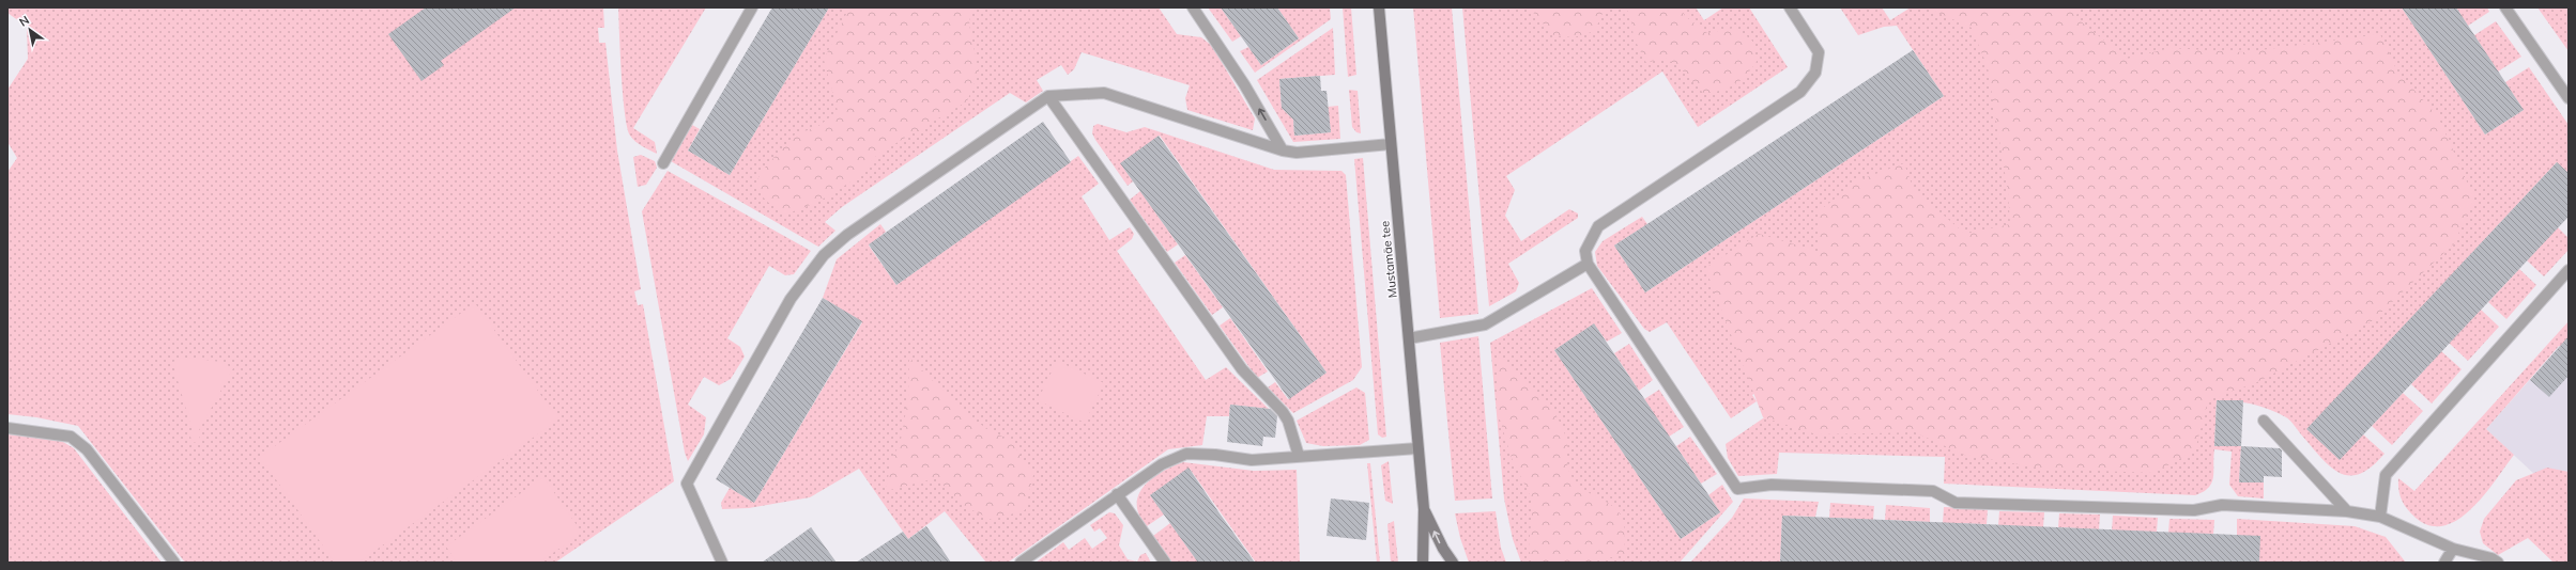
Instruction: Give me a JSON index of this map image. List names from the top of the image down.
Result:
{
  "streets": {
    "main road": ["Mustamäe tee"]
  },
  "north": "top left"
}
